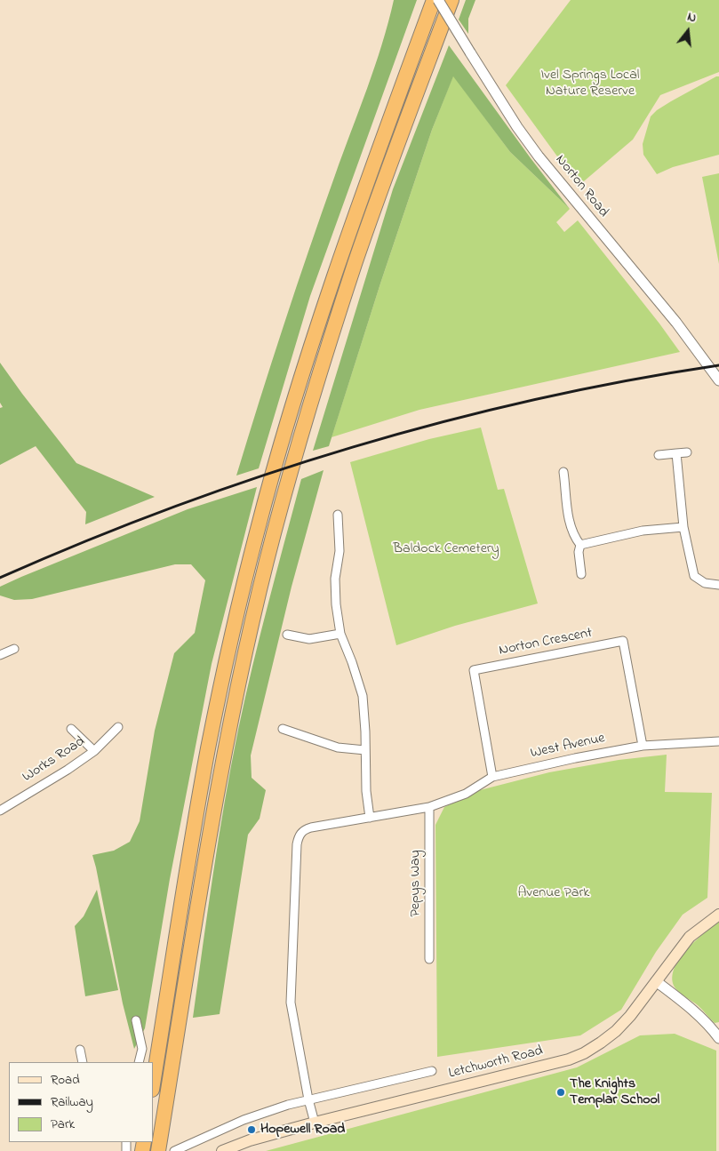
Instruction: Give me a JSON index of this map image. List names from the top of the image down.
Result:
{
  "streets": {
    "main road": ["Letchworth Road"],
    "street": [
      "Norton Road",
      "Norton Crescent",
      "West Avenue",
      "Works Road",
      "Pepys Way"
    ]
  },
  "crossings": [
    ["Norton Crescent", "West Avenue"],
    ["West Avenue", "Pepys Way"]
  ],
  "parks": ["Ivel Springs Local Nature Reserve", "Baldock Cemetery", "Avenue Park"],
  "places": ["The Knights Templar School", "Hopewell Road"],
  "legend": ["Road", "Railway", "Park"],
  "north": "top"
}
